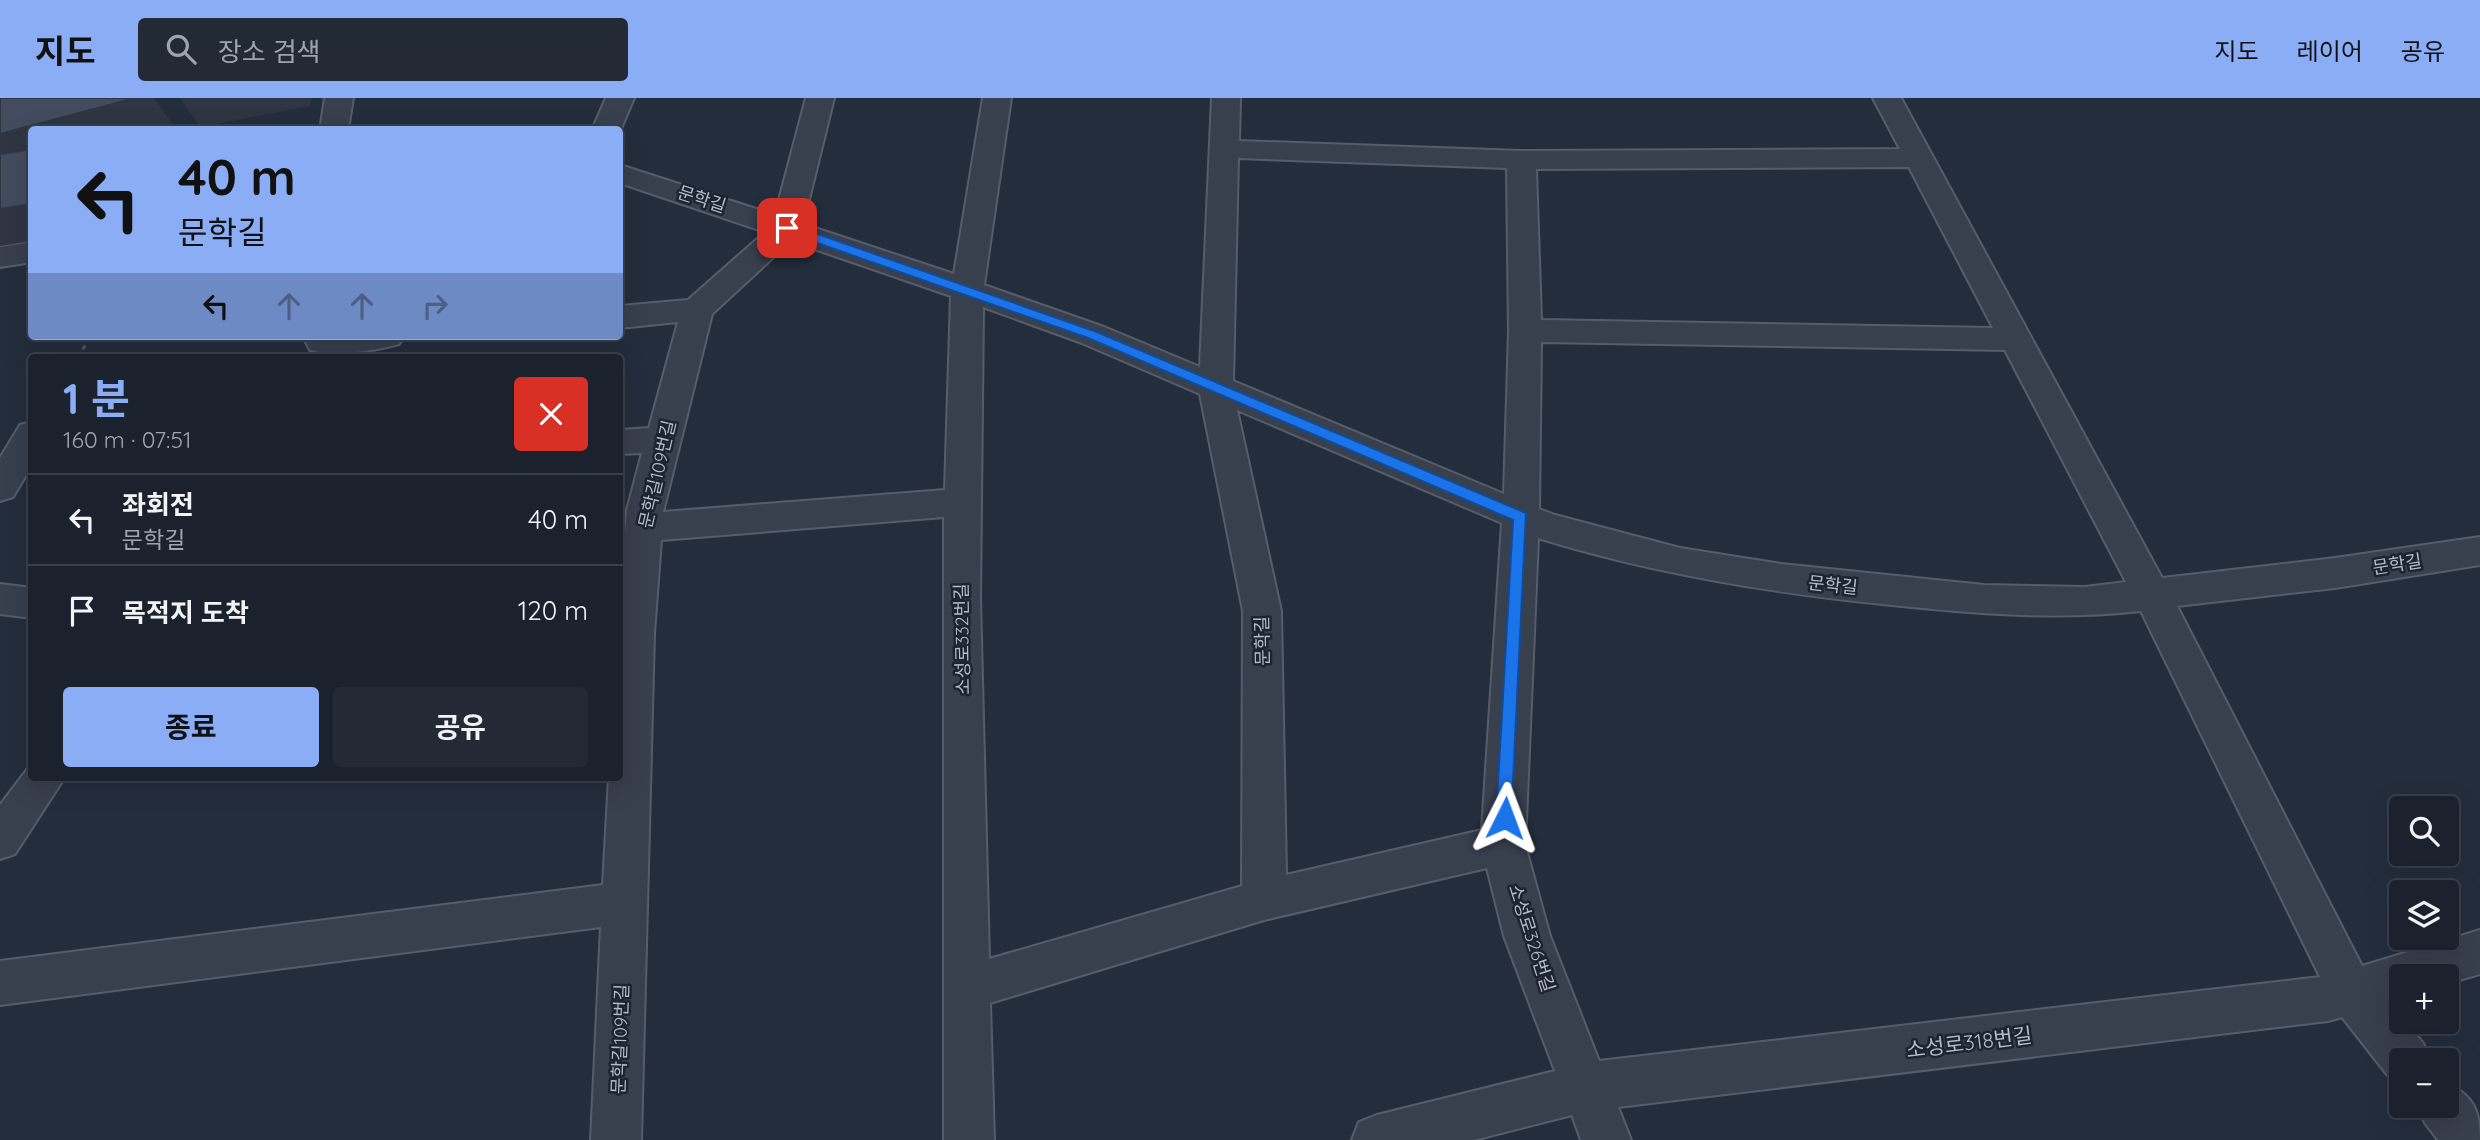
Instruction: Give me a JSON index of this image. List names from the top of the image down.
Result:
{
  "streets": {
    "street": [
      "문학길",
      "문학길109번길",
      "소성로332번길",
      "소성로326번길",
      "소성로318번길"
    ]
  },
  "crossings": [
    ["문학길", "소성로332번길"],
    ["문학길", "소성로326번길"],
    ["소성로326번길", "소성로318번길"]
  ],
  "page": {
    "header": "지도",
    "search": "장소 검색",
    "nav": ["지도", "레이어", "공유"],
    "turn": ["40 m", "문학길"],
    "heading": ["1 분", "160 m · 07:51"],
    "list": [
      {
        "name": "좌회전",
        "note": "문학길",
        "value": "40 m"
      },
      {
        "name": "목적지 도착",
        "value": "120 m"
      }
    ],
    "buttons": ["종료", "공유"],
    "map_buttons": ["+", "−"]
  }
}
